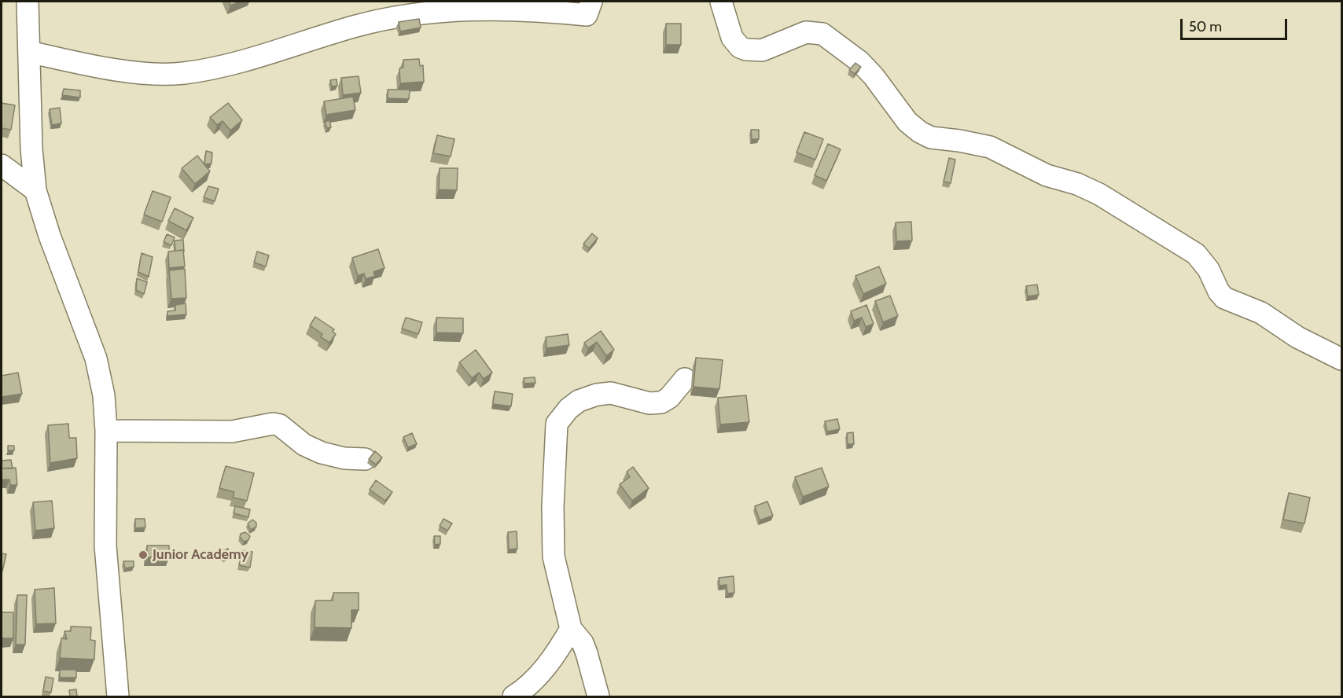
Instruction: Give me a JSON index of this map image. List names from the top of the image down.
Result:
{
  "places": ["Junior Academy"],
  "scale_bar": "50 m"
}
